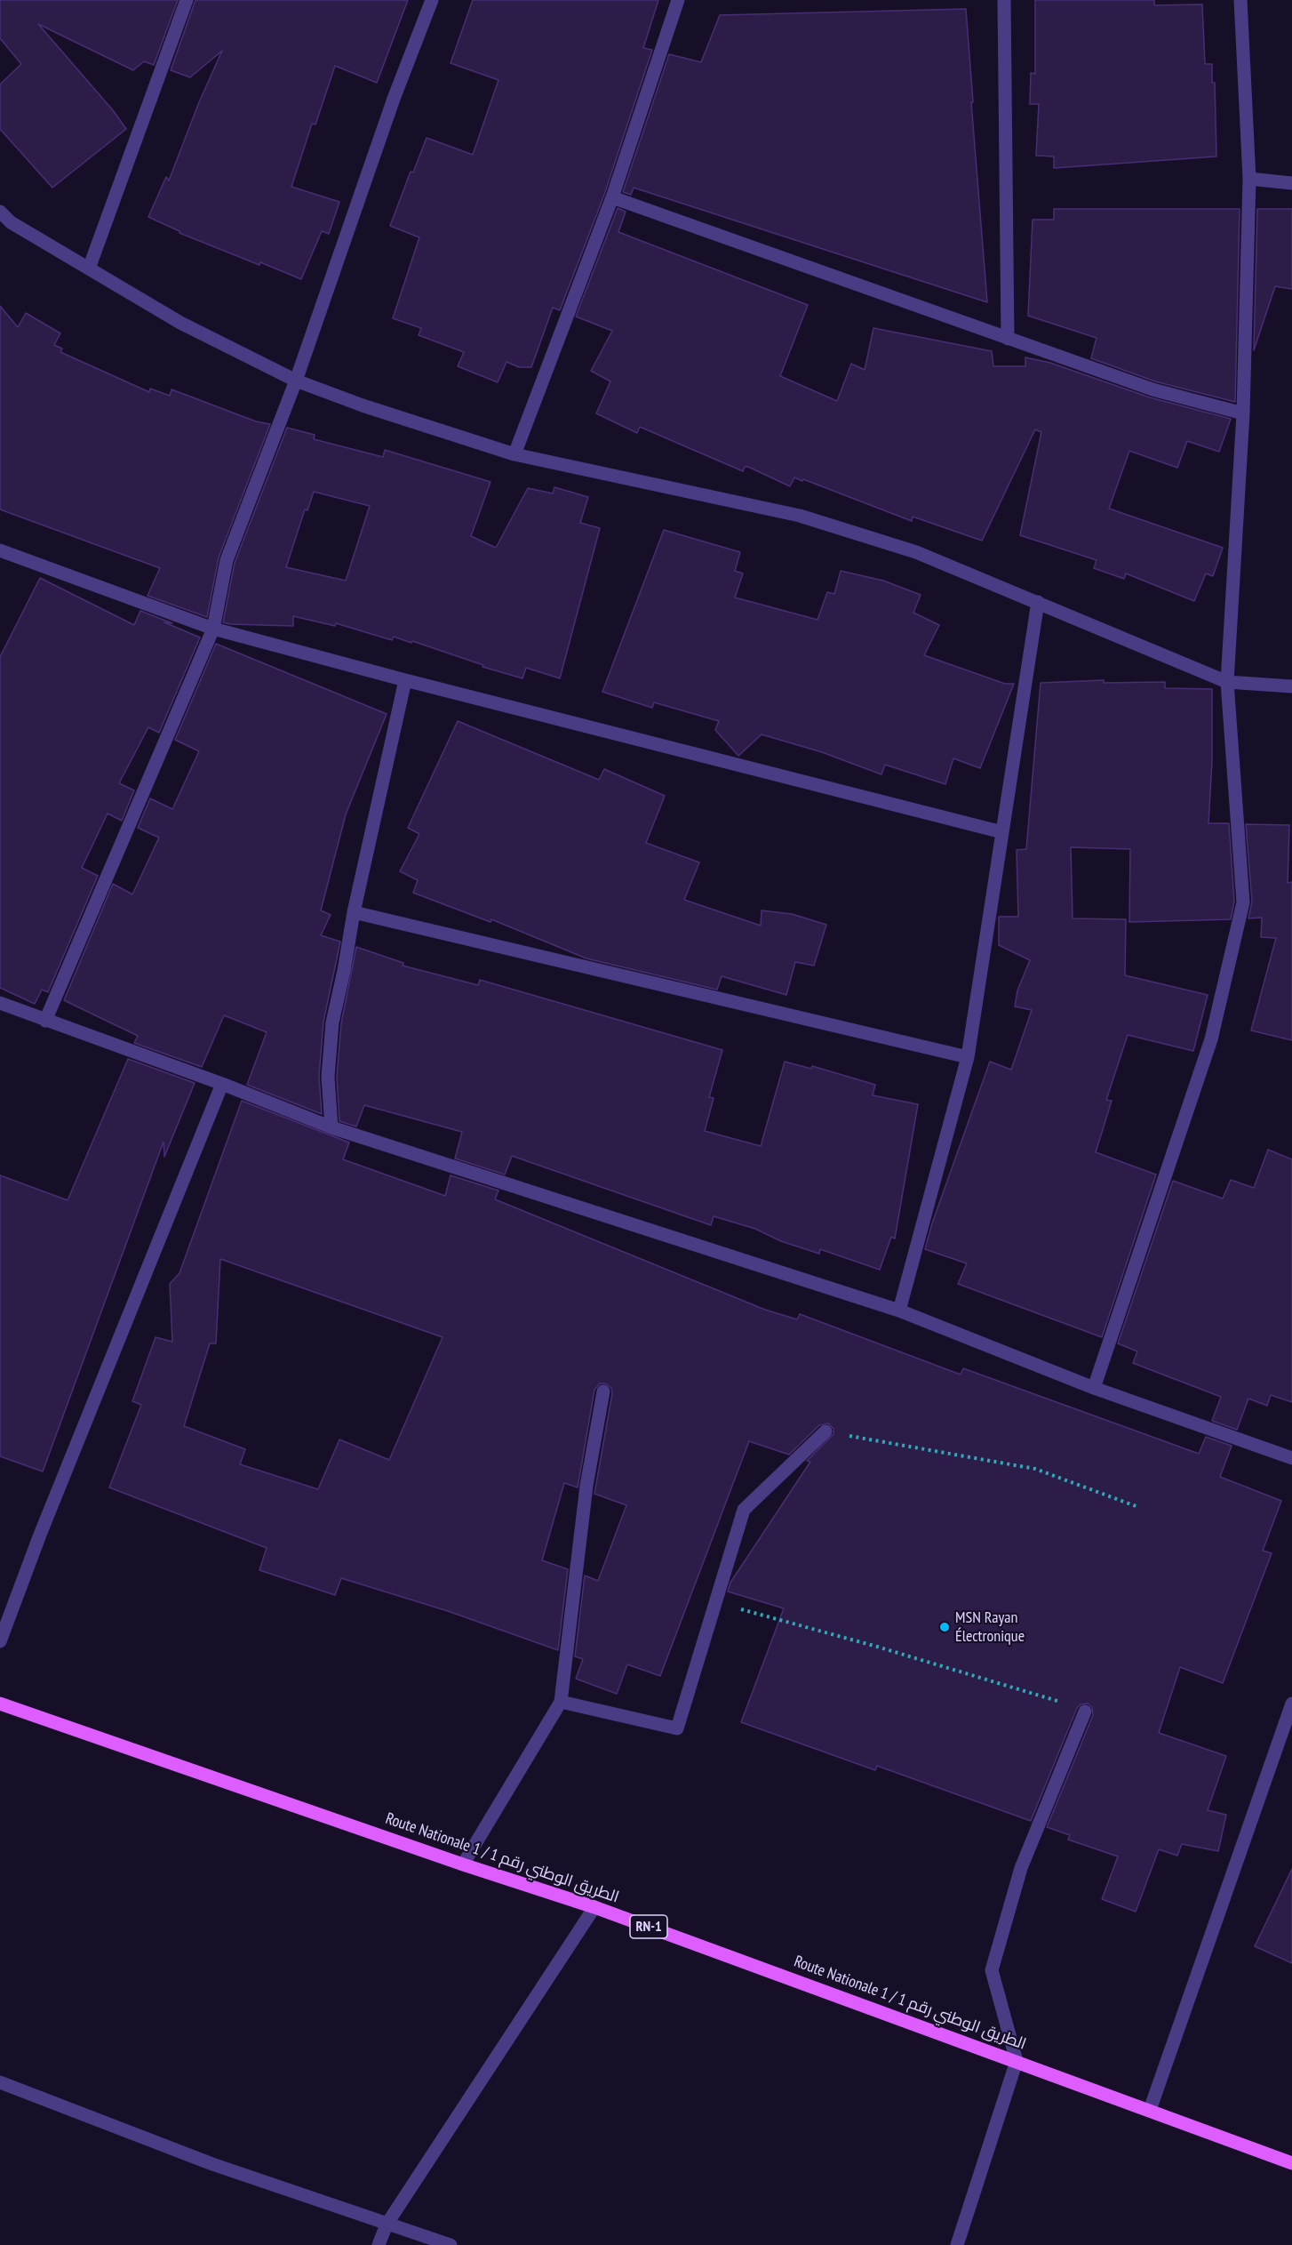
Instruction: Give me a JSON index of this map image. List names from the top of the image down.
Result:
{
  "streets": {
    "main road": ["Route Nationale 1 / الطريق الوطني رقم 1", "RN-1"]
  },
  "places": ["MSN Rayan Électronique"]
}
